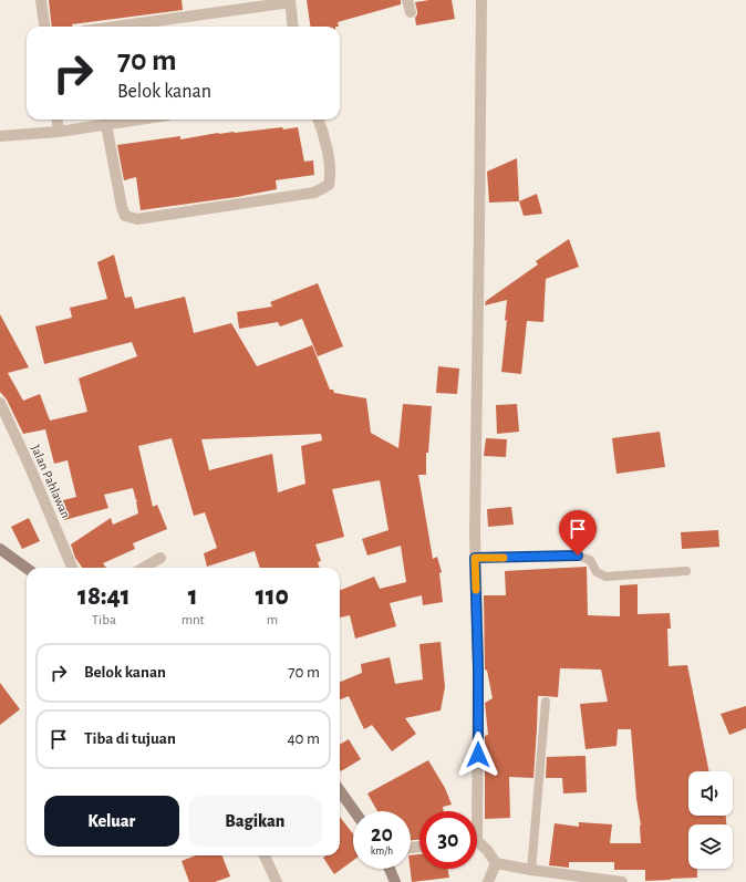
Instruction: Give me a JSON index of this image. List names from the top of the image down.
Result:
{
  "streets": {
    "street": ["Jalan Pahlawan"]
  },
  "page": {
    "turn": ["70 m", "Belok kanan"],
    "eta": [
      "18:41",
      "Tiba",
      "1",
      "mnt",
      "110",
      "m"
    ],
    "list": [
      {
        "name": "Belok kanan",
        "value": "70 m"
      },
      {
        "name": "Tiba di tujuan",
        "value": "40 m"
      }
    ],
    "buttons": ["Keluar", "Bagikan"],
    "speed": "20 km/h",
    "limit": "30"
  }
}
